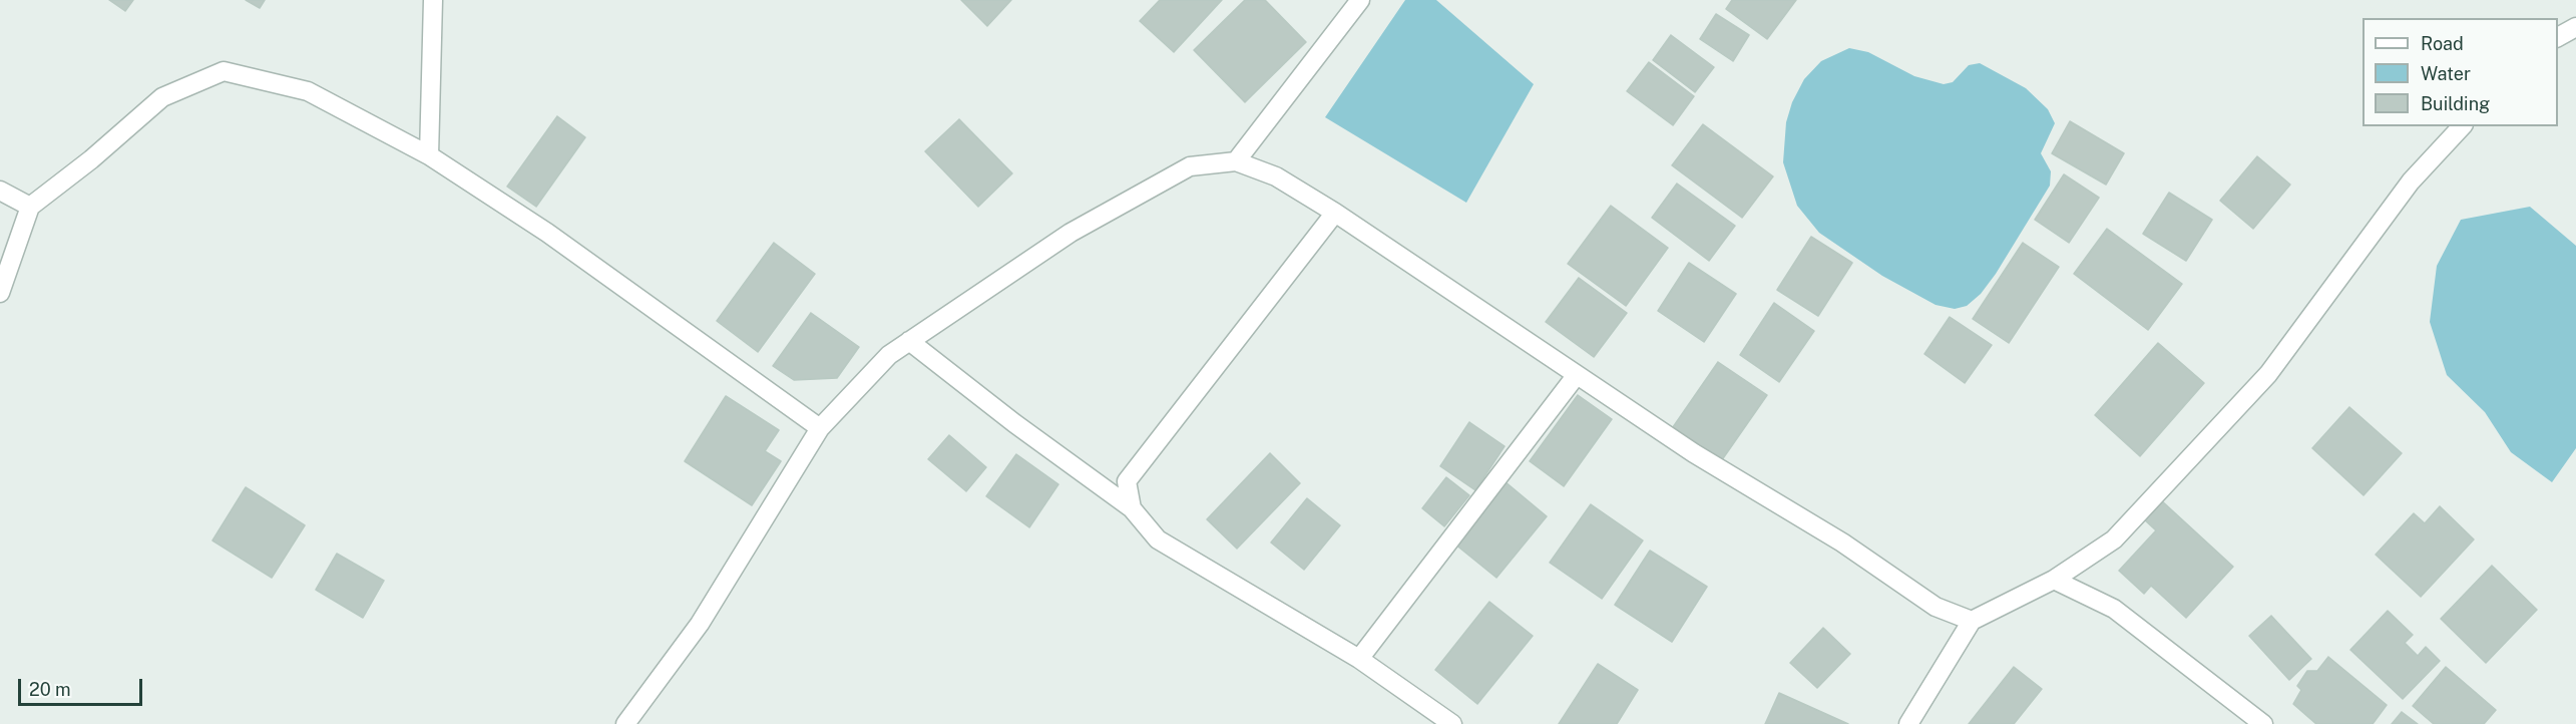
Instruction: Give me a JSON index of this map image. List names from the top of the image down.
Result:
{
  "legend": ["Road", "Water", "Building"],
  "scale_bar": "20 m"
}
